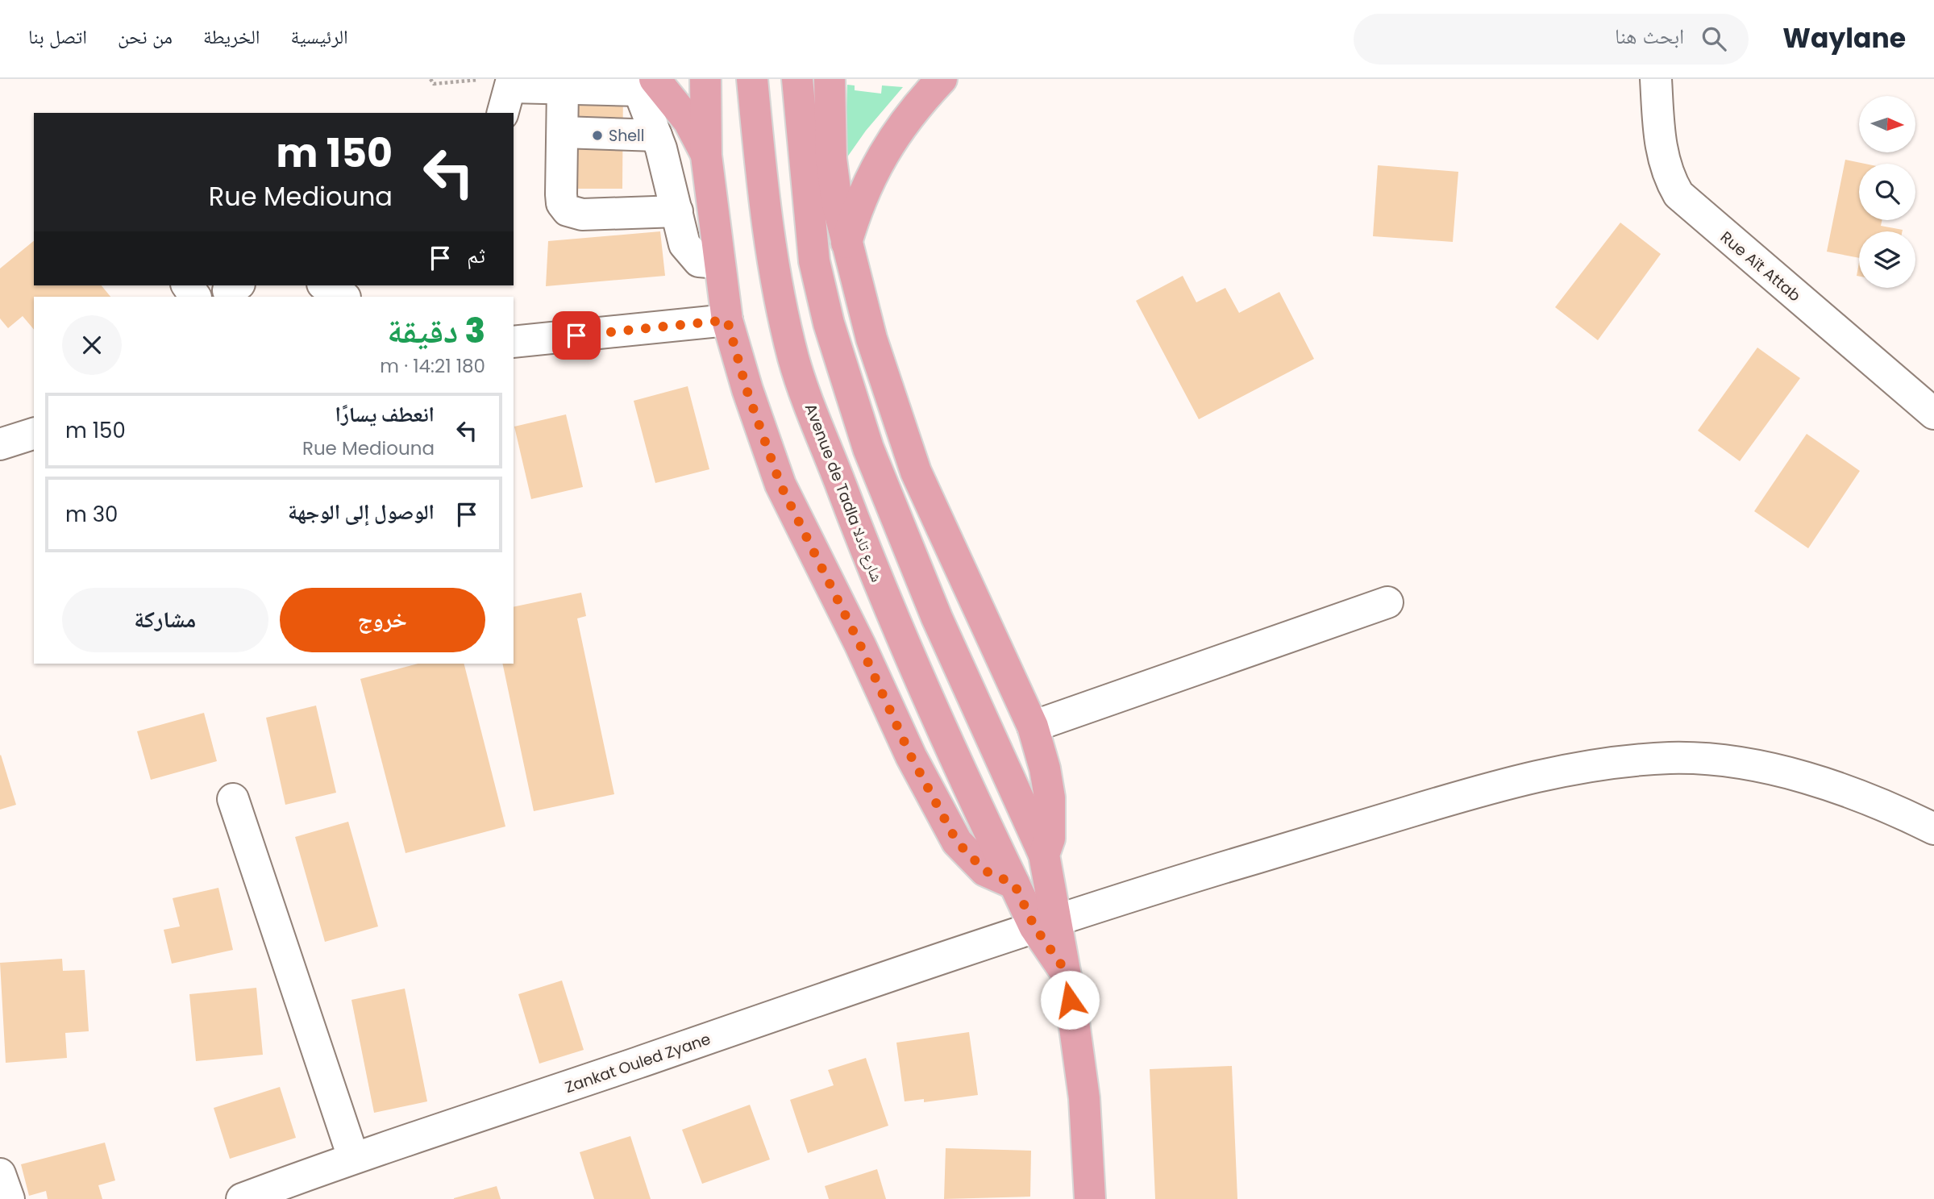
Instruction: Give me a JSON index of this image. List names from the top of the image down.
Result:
{
  "streets": {
    "main road": ["Avenue de Tadla شارع تادلا"],
    "street": ["Rue Aït Attab", "Zankat Ouled Zyane"]
  },
  "crossings": [
    ["Avenue de Tadla شارع تادلا", "Zankat Ouled Zyane"]
  ],
  "places": ["Shell"],
  "north": "right",
  "page": {
    "header": "Waylane",
    "search": "ابحث هنا",
    "nav": [
      "الرئيسية",
      "الخريطة",
      "من نحن",
      "اتصل بنا"
    ],
    "turn": ["150 m", "Rue Mediouna"],
    "then": "ثم",
    "heading": ["3 دقيقة", "180 m · 14:21"],
    "list": [
      {
        "name": "انعطف يسارًا",
        "note": "Rue Mediouna",
        "value": "150 m"
      },
      {
        "name": "الوصول إلى الوجهة",
        "value": "30 m"
      }
    ],
    "buttons": ["خروج", "مشاركة"]
  }
}
